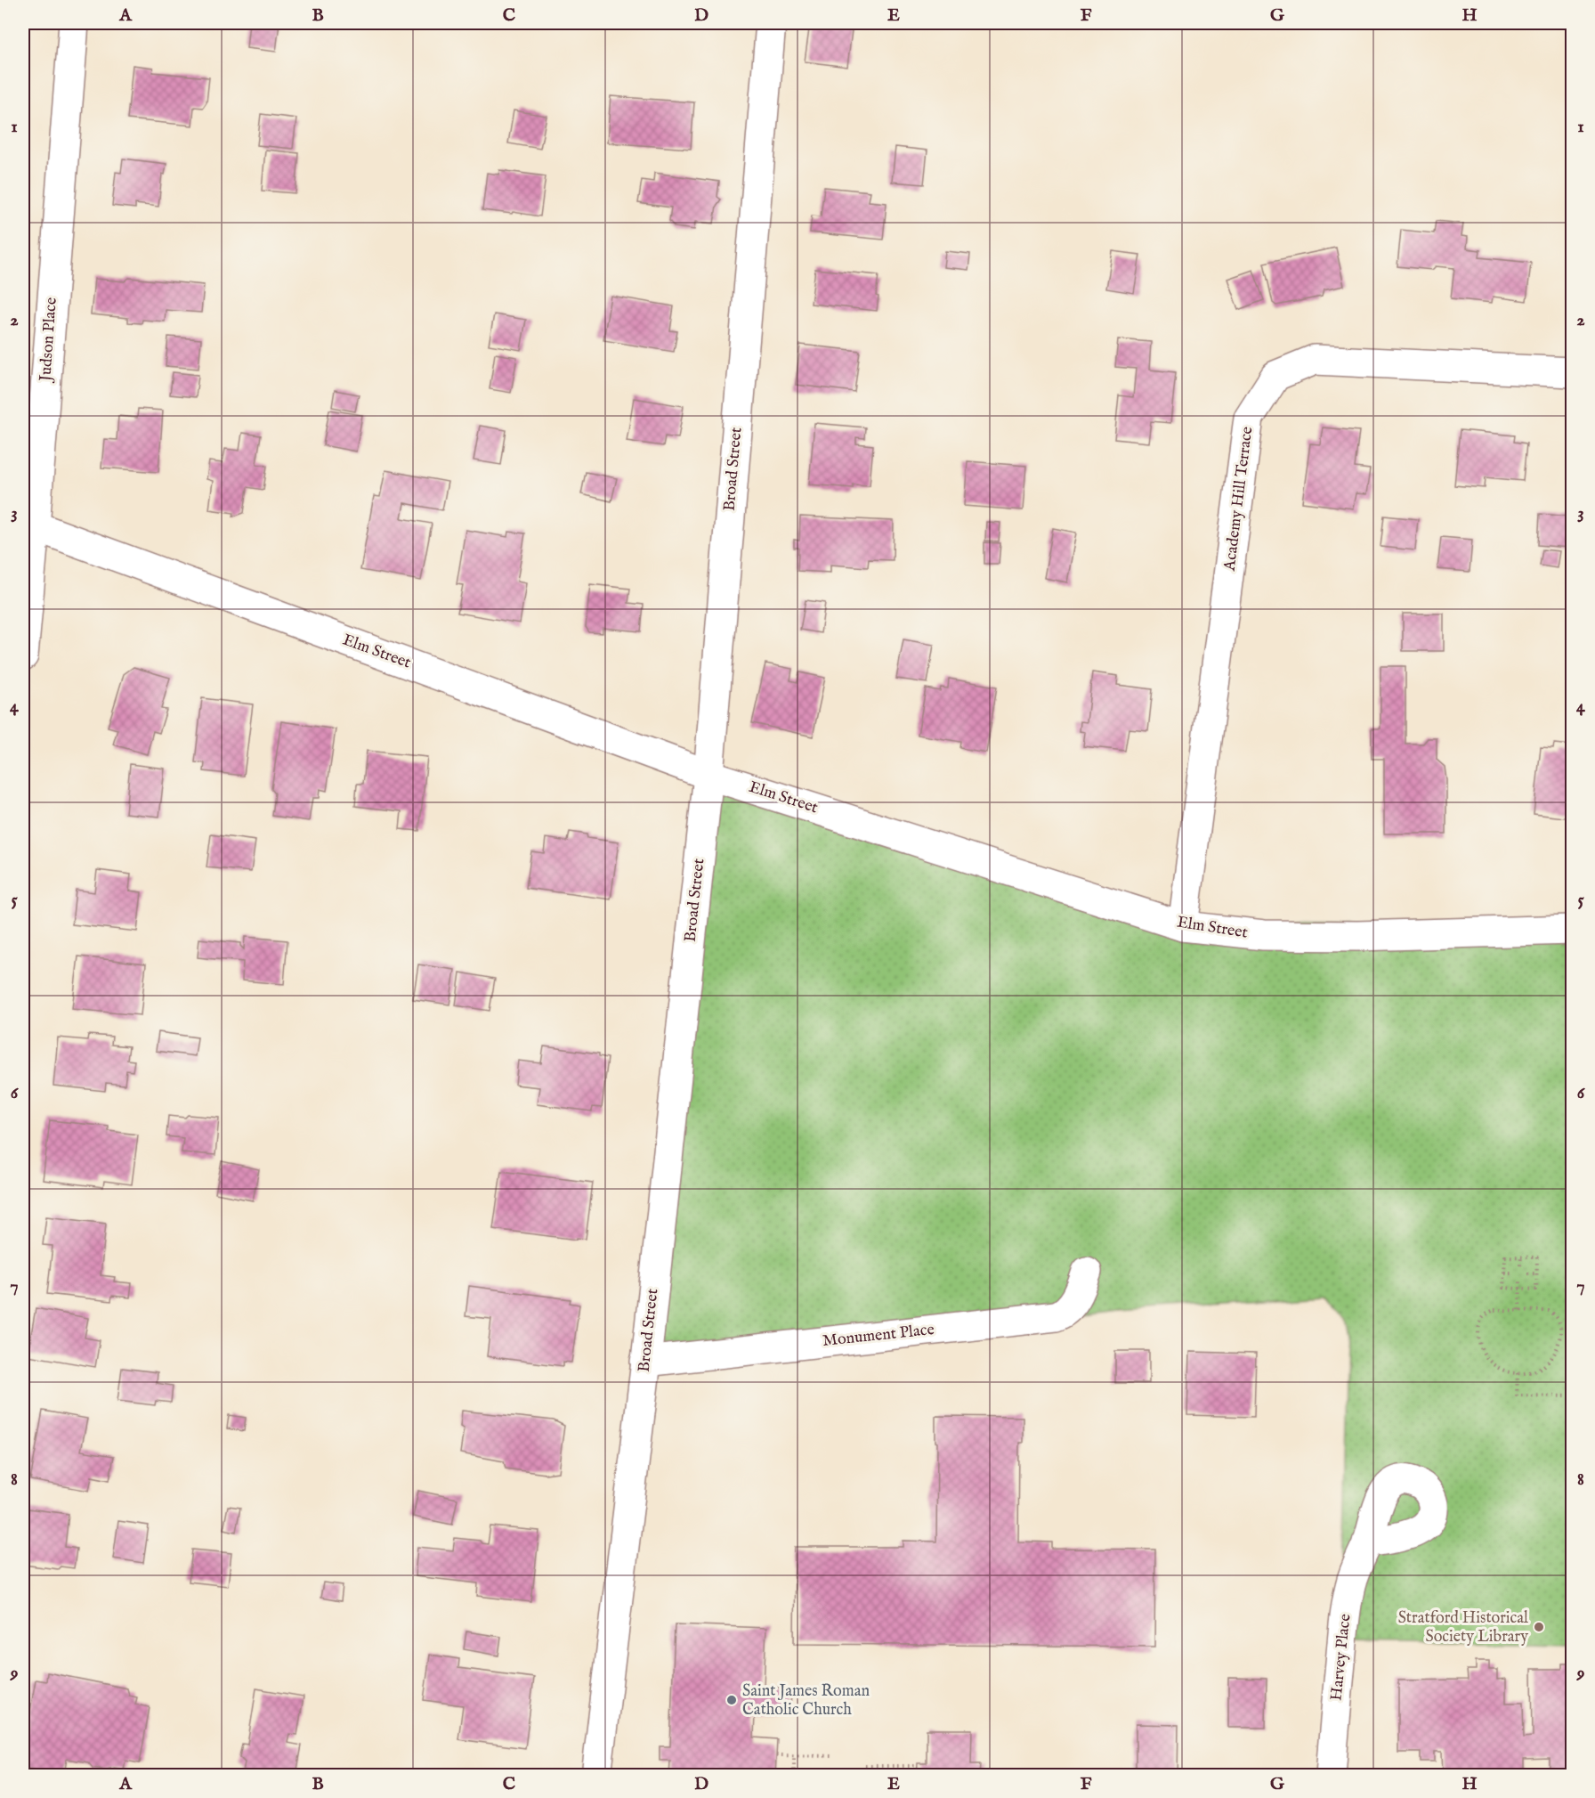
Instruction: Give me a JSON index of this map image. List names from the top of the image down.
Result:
{
  "streets": {
    "street": [
      "Judson Place",
      "Broad Street",
      "Academy Hill Terrace",
      "Elm Street",
      "Monument Place",
      "Harvey Place"
    ]
  },
  "crossings": [
    ["Judson Place", "Elm Street"],
    ["Broad Street", "Elm Street"],
    ["Broad Street", "Monument Place"],
    ["Academy Hill Terrace", "Elm Street"]
  ],
  "places": ["Stratford Historical Society Library", "Saint James Roman Catholic Church"],
  "grid": {
    "columns": [
      "A",
      "B",
      "C",
      "D",
      "E",
      "F",
      "G",
      "H"
    ],
    "rows": [
      "1",
      "2",
      "3",
      "4",
      "5",
      "6",
      "7",
      "8",
      "9"
    ]
  }
}
